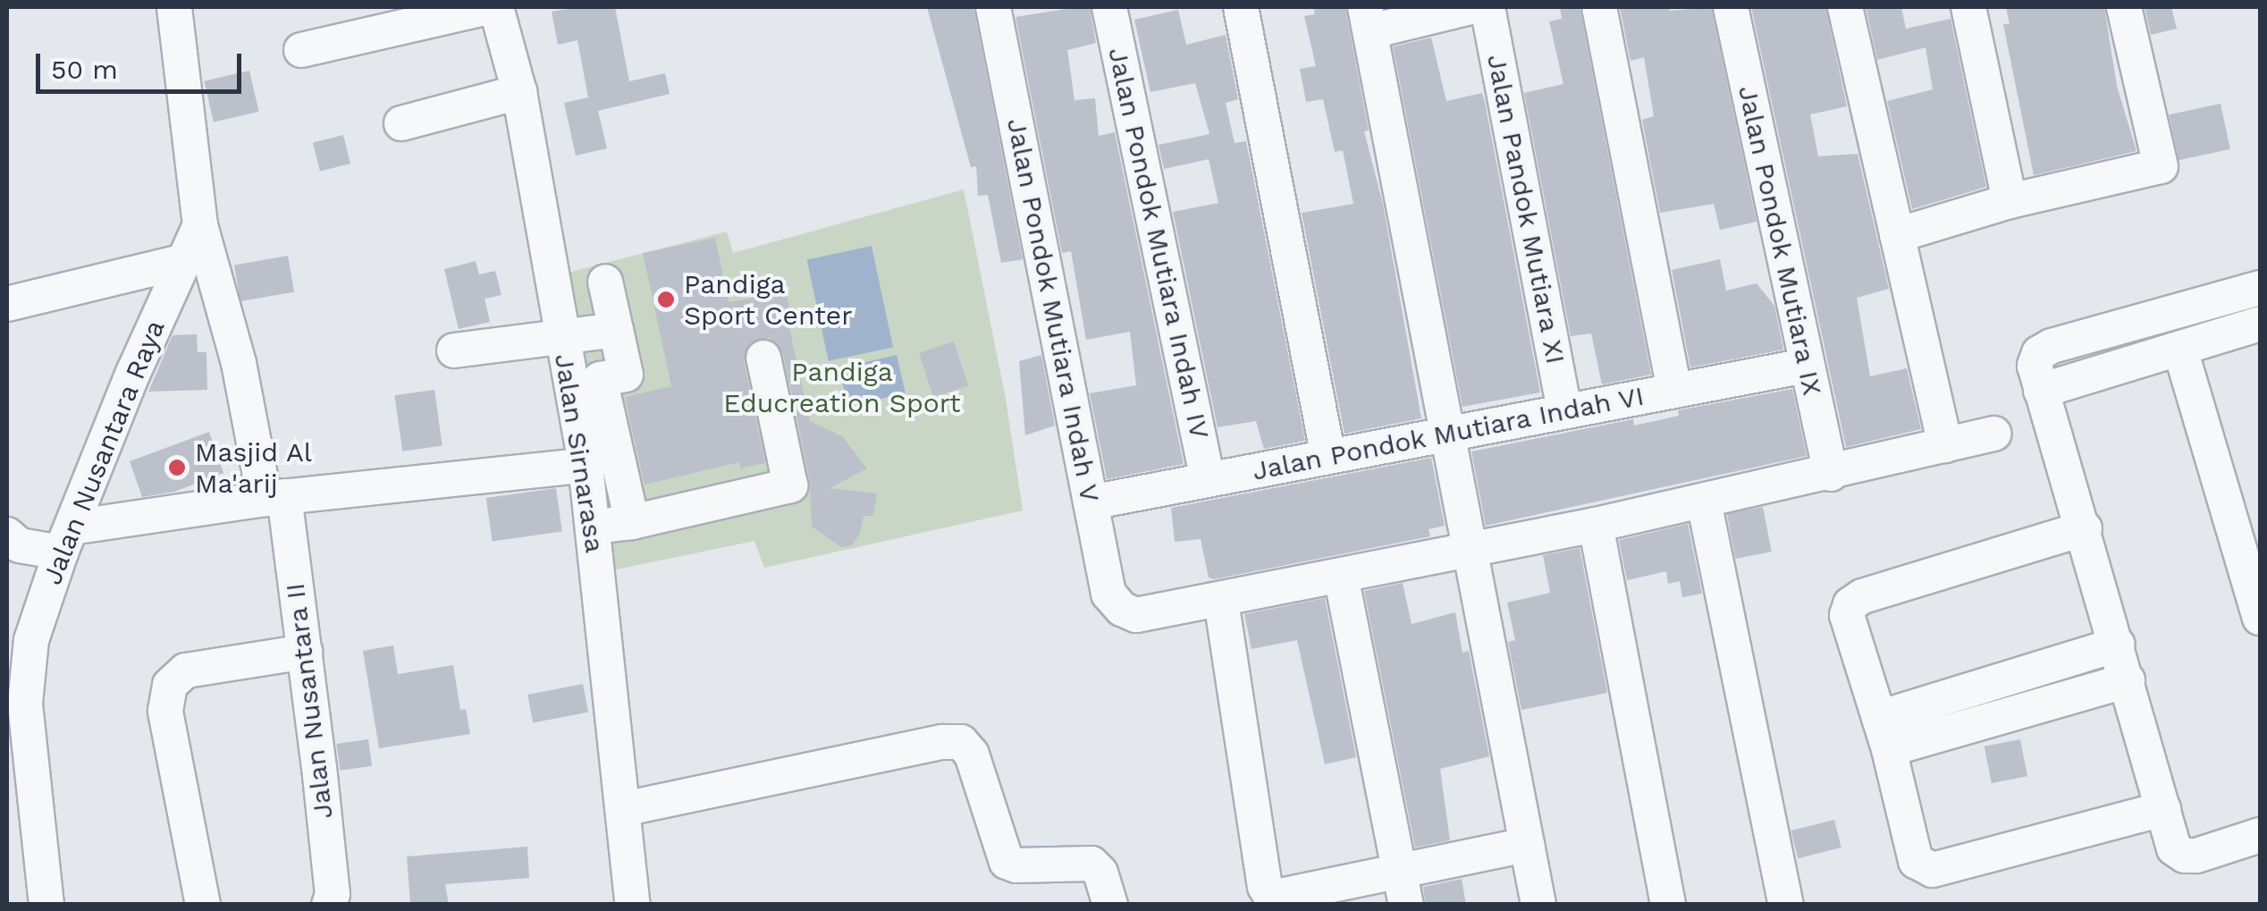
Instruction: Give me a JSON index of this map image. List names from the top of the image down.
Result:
{
  "streets": {
    "street": [
      "Jalan Pandok Mutiara XI",
      "Jalan Pondok Mutiara IX",
      "Jalan Pondok Mutiara Indah IV",
      "Jalan Pondok Mutiara Indah V",
      "Jalan Pondok Mutiara Indah VI",
      "Jalan Nusantara Raya",
      "Jalan Sirnarasa",
      "Jalan Nusantara II"
    ]
  },
  "crossings": [
    ["Jalan Pandok Mutiara XI", "Jalan Pondok Mutiara Indah VI"],
    ["Jalan Pondok Mutiara IX", "Jalan Pondok Mutiara Indah VI"],
    ["Jalan Pondok Mutiara Indah IV", "Jalan Pondok Mutiara Indah VI"],
    ["Jalan Pondok Mutiara Indah V", "Jalan Pondok Mutiara Indah VI"],
    ["Jalan Nusantara Raya", "Jalan Nusantara II"]
  ],
  "parks": ["Pandiga Educreation Sport"],
  "places": ["Pandiga Sport Center", "Masjid Al Ma'arij"],
  "scale_bar": "50 m"
}
